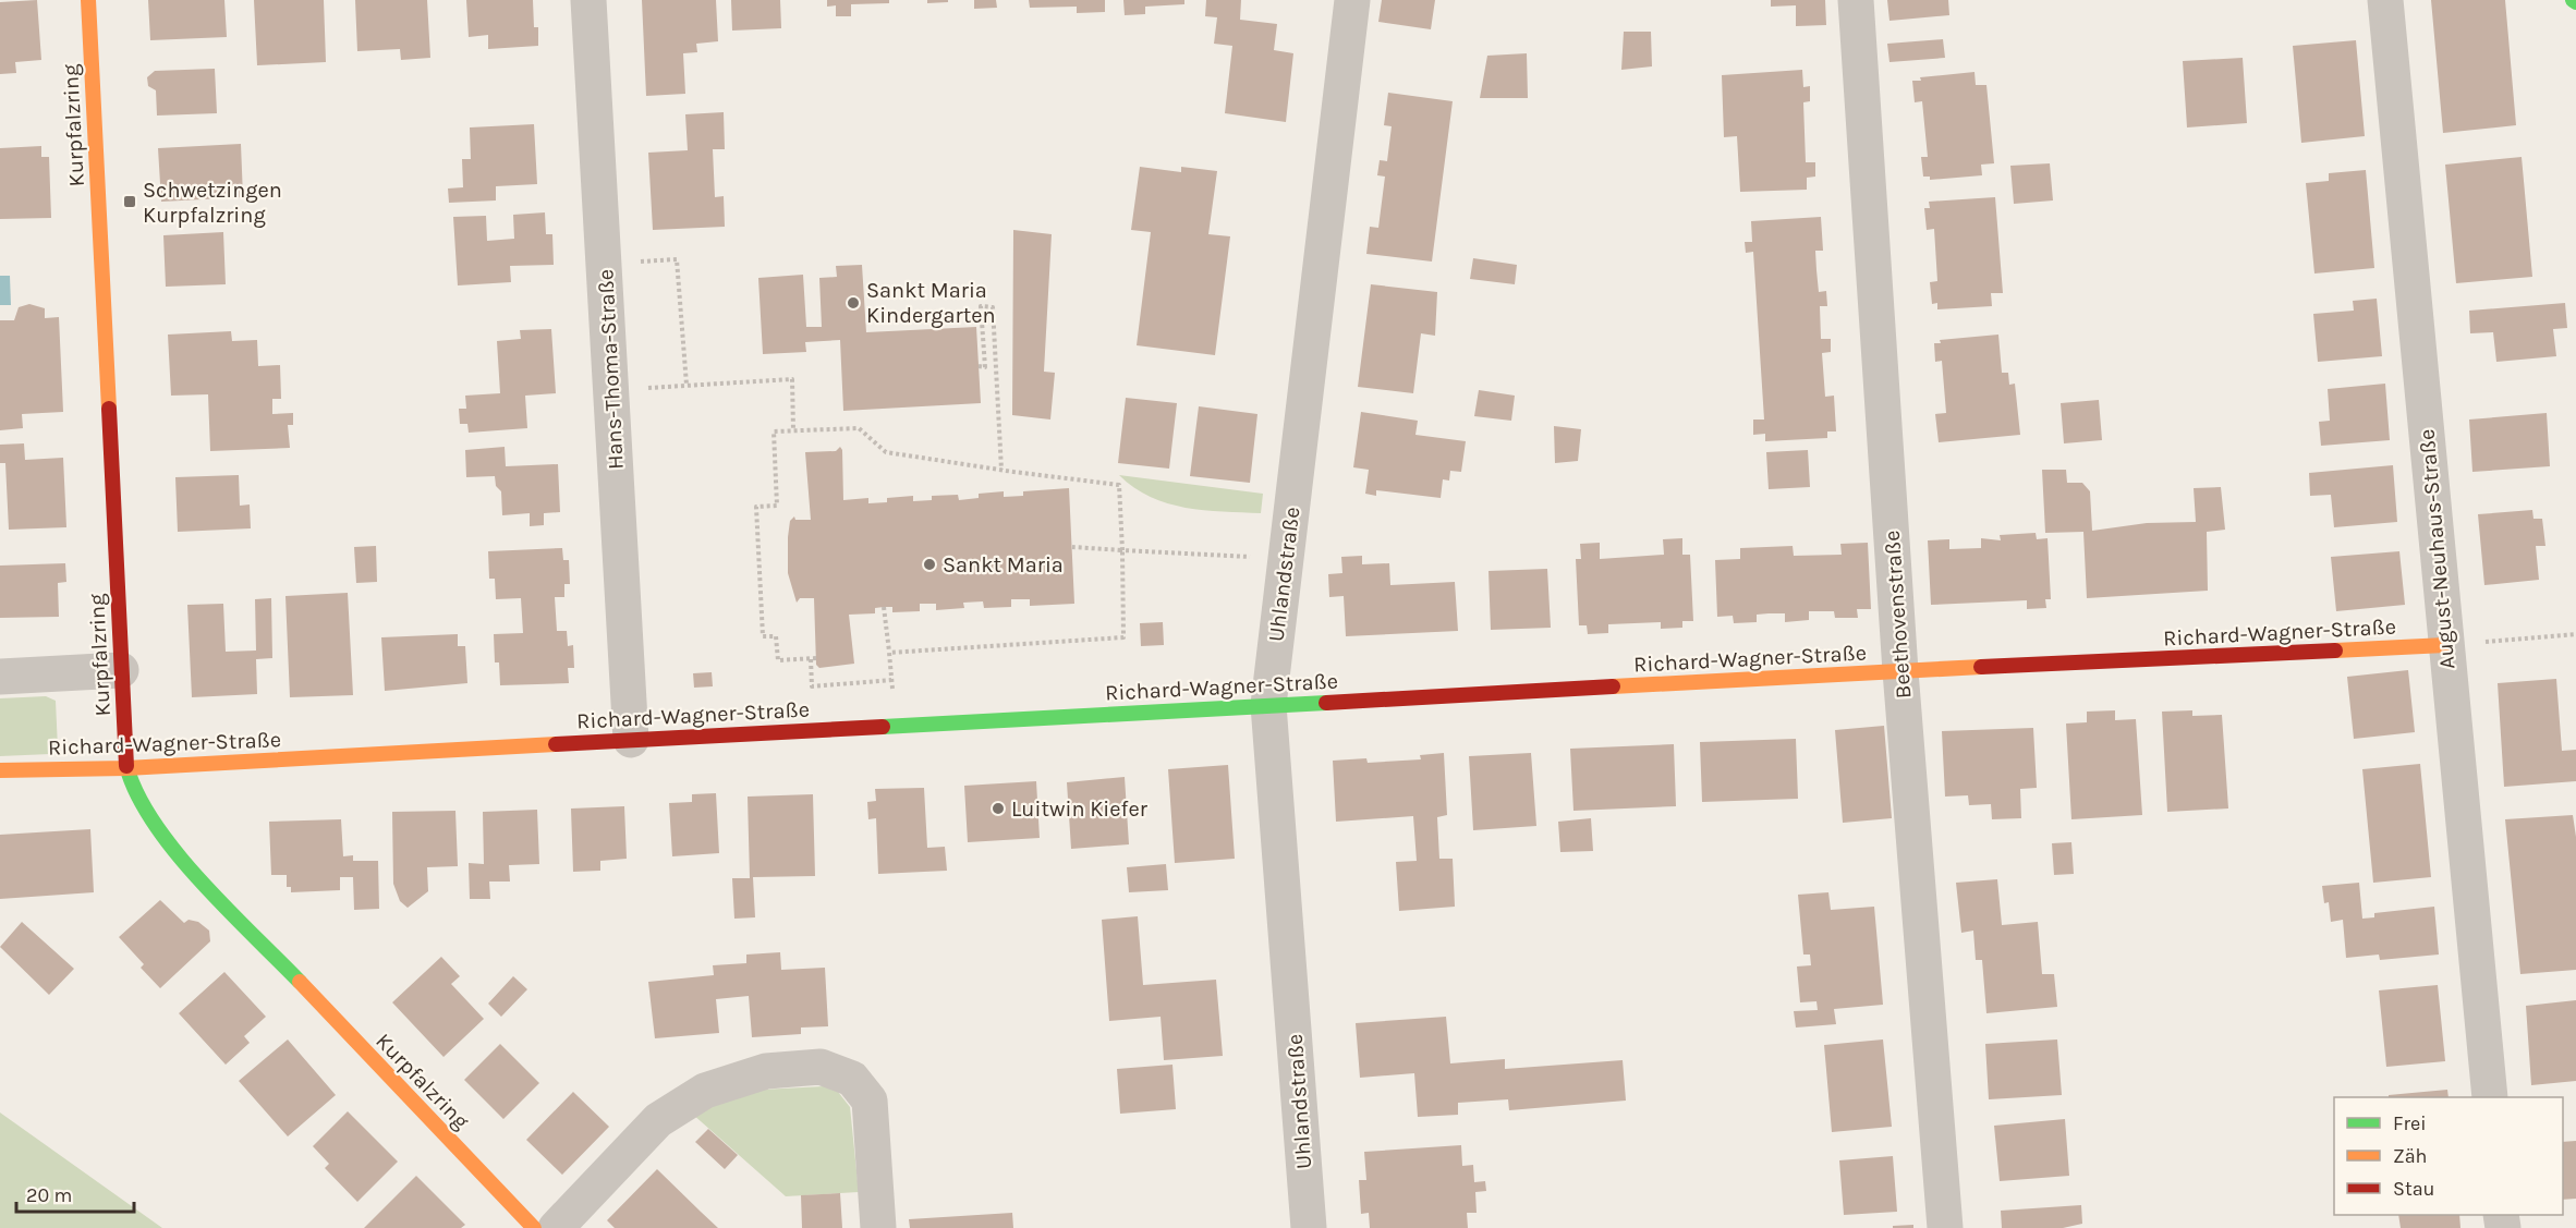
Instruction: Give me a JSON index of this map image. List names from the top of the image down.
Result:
{
  "streets": {
    "street": [
      "Kurpfalzring",
      "Hans-Thoma-Straße",
      "August-Neuhaus-Straße",
      "Uhlandstraße",
      "Beethovenstraße",
      "Richard-Wagner-Straße"
    ]
  },
  "crossings": [
    ["Kurpfalzring", "Richard-Wagner-Straße"],
    ["Hans-Thoma-Straße", "Richard-Wagner-Straße"],
    ["August-Neuhaus-Straße", "Richard-Wagner-Straße"],
    ["Uhlandstraße", "Richard-Wagner-Straße"],
    ["Beethovenstraße", "Richard-Wagner-Straße"]
  ],
  "places": {
    "transit": ["Schwetzingen Kurpfalzring"],
    "other": ["Sankt Maria Kindergarten", "Sankt Maria", "Luitwin Kiefer"]
  },
  "legend": ["Frei", "Zäh", "Stau"],
  "scale_bar": "20 m"
}
